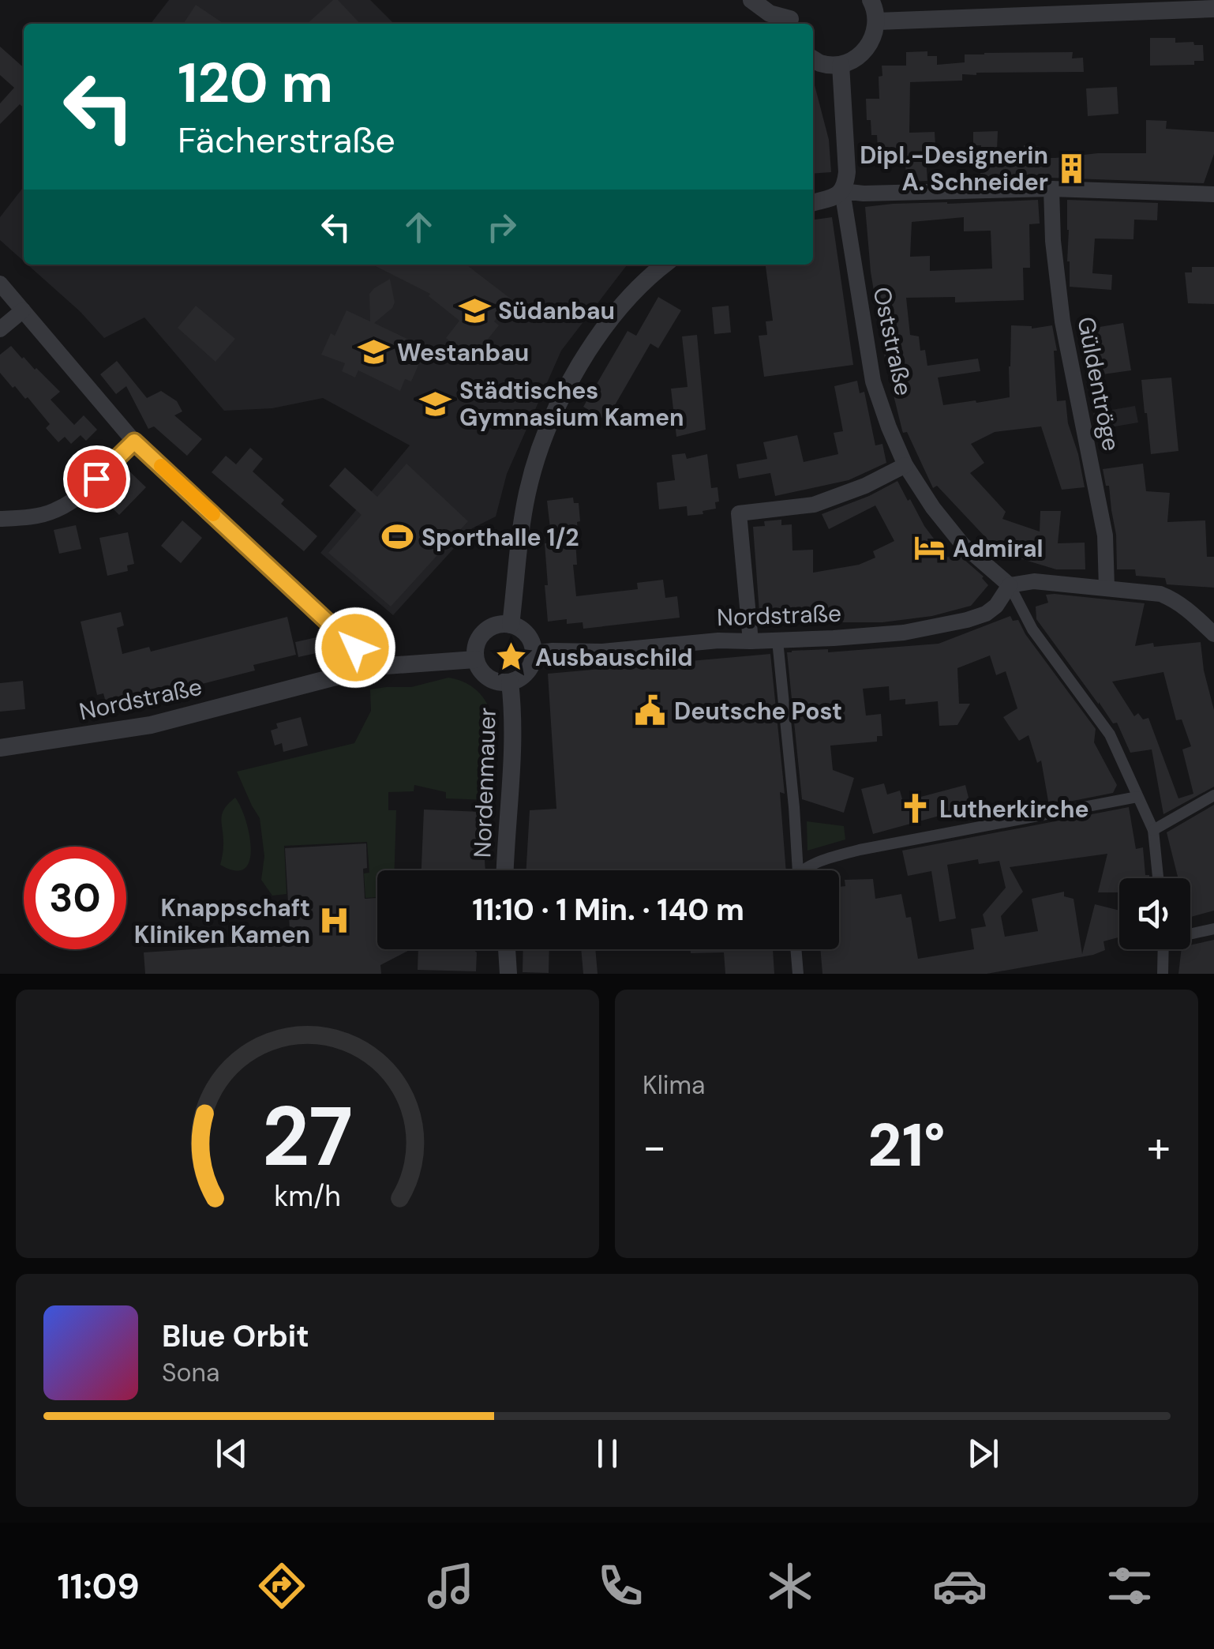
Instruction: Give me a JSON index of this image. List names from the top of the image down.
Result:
{
  "streets": {
    "street": [
      "Oststraße",
      "Güldentröge",
      "Nordstraße",
      "Nordenmauer"
    ]
  },
  "crossings": [
    ["Oststraße", "Nordstraße"],
    ["Nordstraße", "Nordenmauer"]
  ],
  "places": {
    "building": ["Dipl.-Designerin A. Schneider"],
    "school or university": ["Südanbau", "Westanbau", "Städtisches Gymnasium Kamen"],
    "sports": ["Sporthalle 1/2"],
    "hotel": ["Admiral"],
    "place": ["Ausbauschild"],
    "public building": ["Deutsche Post"],
    "church": ["Lutherkirche"],
    "hospital": ["Knappschaft Kliniken Kamen"]
  },
  "page": {
    "turn": ["120 m", "Fächerstraße"],
    "limit": "30",
    "trip": "11:10 · 1 Min. · 140 m",
    "tile": "Klima",
    "heat": ["−", "21°", "+"],
    "song": ["Blue Orbit", "Sona"],
    "tabs": "11:09",
    "gauge": ["27", "km/h"]
  }
}
